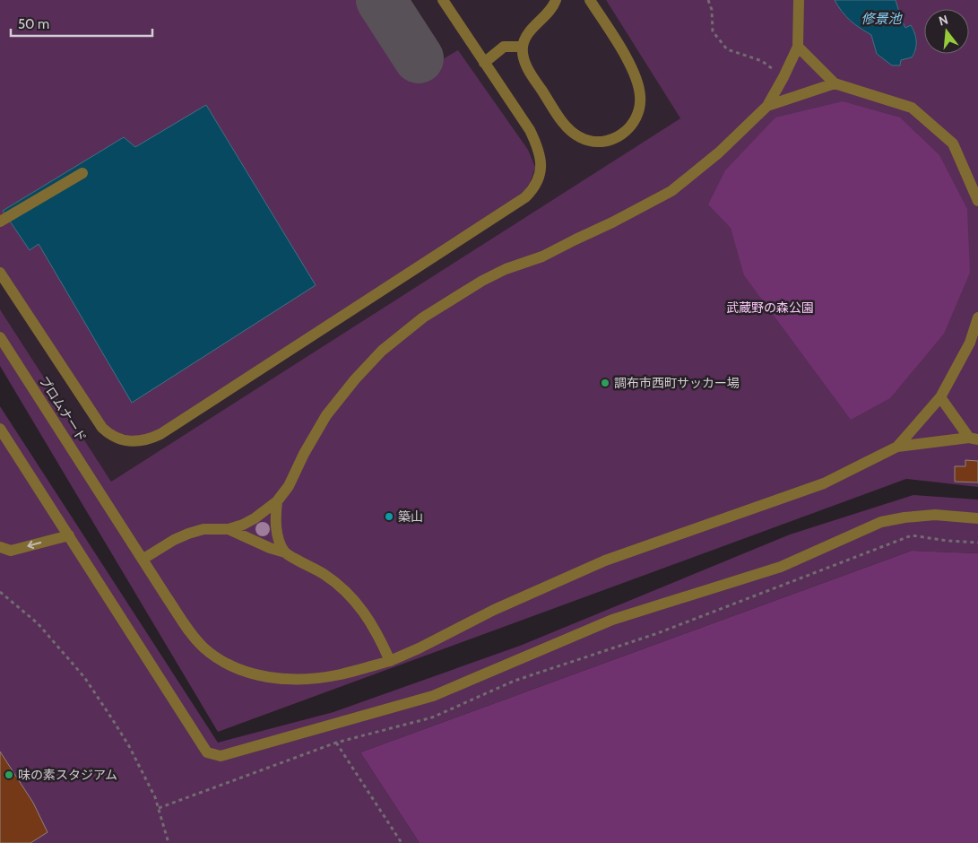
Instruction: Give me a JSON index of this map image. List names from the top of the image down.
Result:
{
  "streets": {
    "street": ["プロムナード"]
  },
  "water": ["修景池"],
  "parks": ["武蔵野の森公園"],
  "places": ["調布市西町サッカー場", "築山", "味の素スタジアム"],
  "scale_bar": "50 m",
  "north": "top"
}
